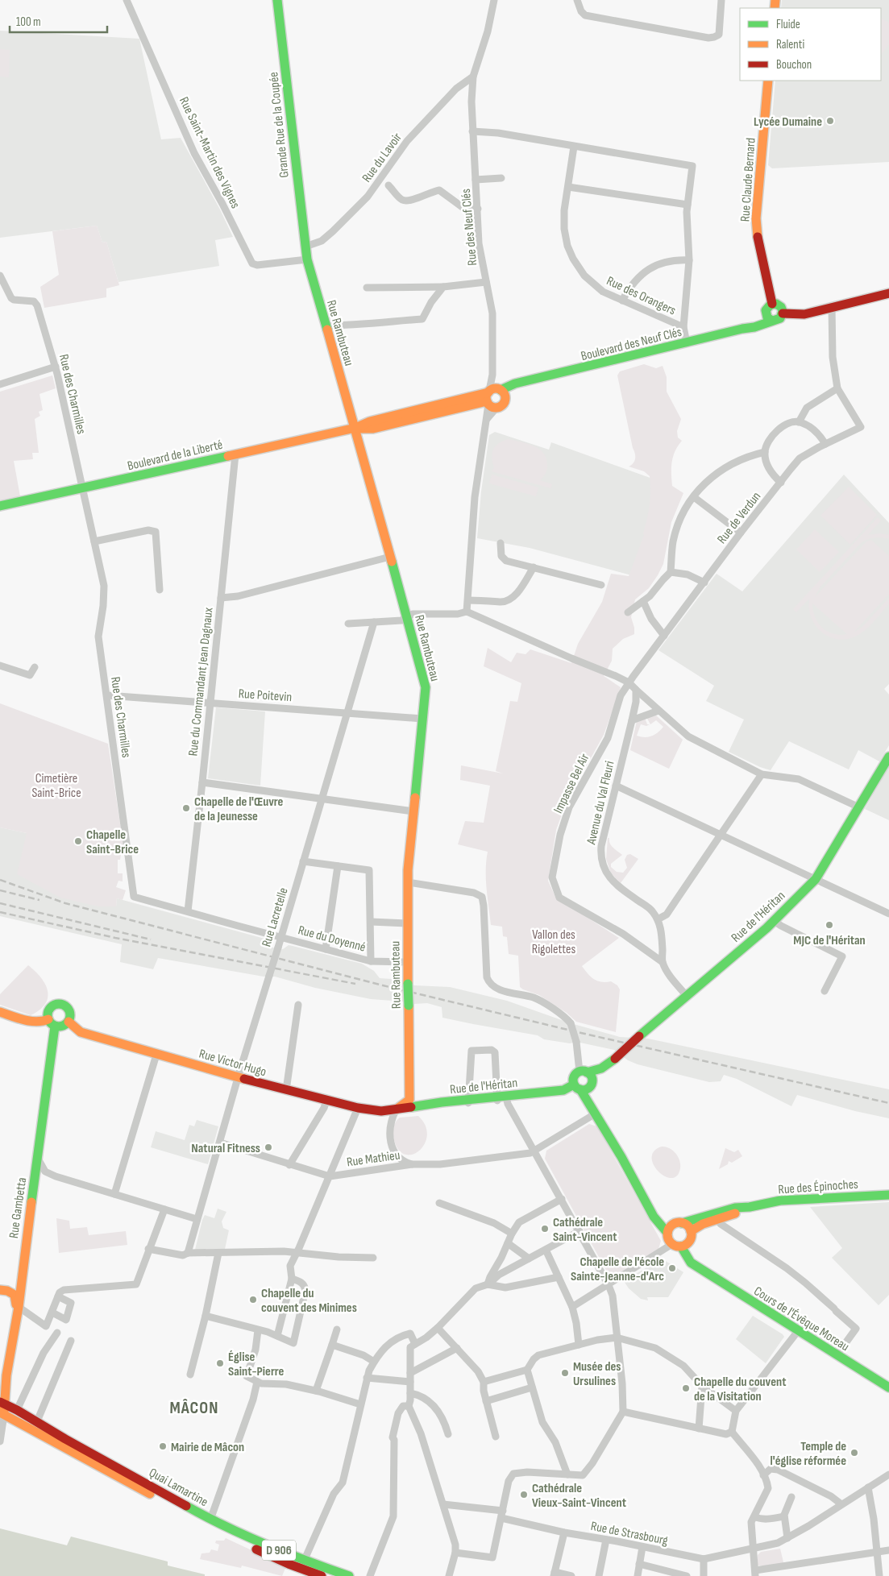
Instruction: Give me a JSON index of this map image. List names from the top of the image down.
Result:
{
  "streets": {
    "street": [
      "Grande Rue de la Coupée",
      "Rue Saint-Martin des Vignes",
      "Rue du Lavoir",
      "Rue Claude Bernard",
      "Rue des Neuf Clés",
      "Rue des Orangers",
      "Rue Rambuteau",
      "Boulevard des Neuf Clés",
      "Rue des Charmilles",
      "Boulevard de la Liberté",
      "Rue de Verdun",
      "Rue du Commandant Jean Dagnaux",
      "Rue Poitevin",
      "Impasse Bel Air",
      "Avenue du Val Fleuri",
      "Rue de l'Héritan",
      "Rue Lacretelle",
      "Rue du Doyenné",
      "Rue Victor Hugo",
      "Rue Mathieu",
      "Rue des Épinoches",
      "Rue Gambetta",
      "Cours de l'Évêque Moreau",
      "Quai Lamartine",
      "Rue de Strasbourg",
      "D 906"
    ]
  },
  "crossings": [
    ["Grande Rue de la Coupée", "Rue du Lavoir"],
    ["Grande Rue de la Coupée", "Rue Rambuteau"],
    ["Rue Saint-Martin des Vignes", "Rue Rambuteau"],
    ["Rue du Lavoir", "Rue des Neuf Clés"],
    ["Rue du Lavoir", "Rue Rambuteau"],
    ["Rue Claude Bernard", "Boulevard des Neuf Clés"],
    ["Rue des Neuf Clés", "Boulevard des Neuf Clés"],
    ["Rue Rambuteau", "Boulevard des Neuf Clés"],
    ["Rue Rambuteau", "Boulevard de la Liberté"],
    ["Rue Rambuteau", "Rue Poitevin"],
    ["Rue Rambuteau", "Rue de l'Héritan"],
    ["Rue Rambuteau", "Rue du Doyenné"],
    ["Rue Rambuteau", "Rue Victor Hugo"],
    ["Boulevard des Neuf Clés", "Boulevard de la Liberté"],
    ["Rue des Charmilles", "Boulevard de la Liberté"],
    ["Rue des Charmilles", "Rue Poitevin"],
    ["Rue des Charmilles", "Rue du Doyenné"],
    ["Boulevard de la Liberté", "Rue du Commandant Jean Dagnaux"],
    ["Rue de Verdun", "Impasse Bel Air"],
    ["Rue du Commandant Jean Dagnaux", "Rue Poitevin"],
    ["Rue du Commandant Jean Dagnaux", "Rue du Doyenné"],
    ["Rue Poitevin", "Rue Lacretelle"],
    ["Rue de l'Héritan", "Rue Victor Hugo"],
    ["Rue Lacretelle", "Rue du Doyenné"],
    ["Rue Lacretelle", "Rue Victor Hugo"],
    ["Rue Lacretelle", "Rue Mathieu"],
    ["Rue Victor Hugo", "Rue Gambetta"],
    ["Rue des Épinoches", "Cours de l'Évêque Moreau"],
    ["Rue Gambetta", "Quai Lamartine"]
  ],
  "districts": ["MÂCON"],
  "parks": ["Cimetière Saint-Brice", "Vallon des Rigolettes"],
  "places": [
    "Lycée Dumaine",
    "Chapelle de l'Œuvre de la Jeunesse",
    "Chapelle Saint-Brice",
    "MJC de l'Héritan",
    "Natural Fitness",
    "Cathédrale Saint-Vincent",
    "Chapelle de l'école Sainte-Jeanne-d'Arc",
    "Chapelle du couvent des Minimes",
    "Église Saint-Pierre",
    "Musée des Ursulines",
    "Chapelle du couvent de la Visitation",
    "Mairie de Mâcon",
    "Temple de l'église réformée",
    "Cathédrale Vieux-Saint-Vincent"
  ],
  "legend": ["Fluide", "Ralenti", "Bouchon"],
  "scale_bar": "100 m"
}
